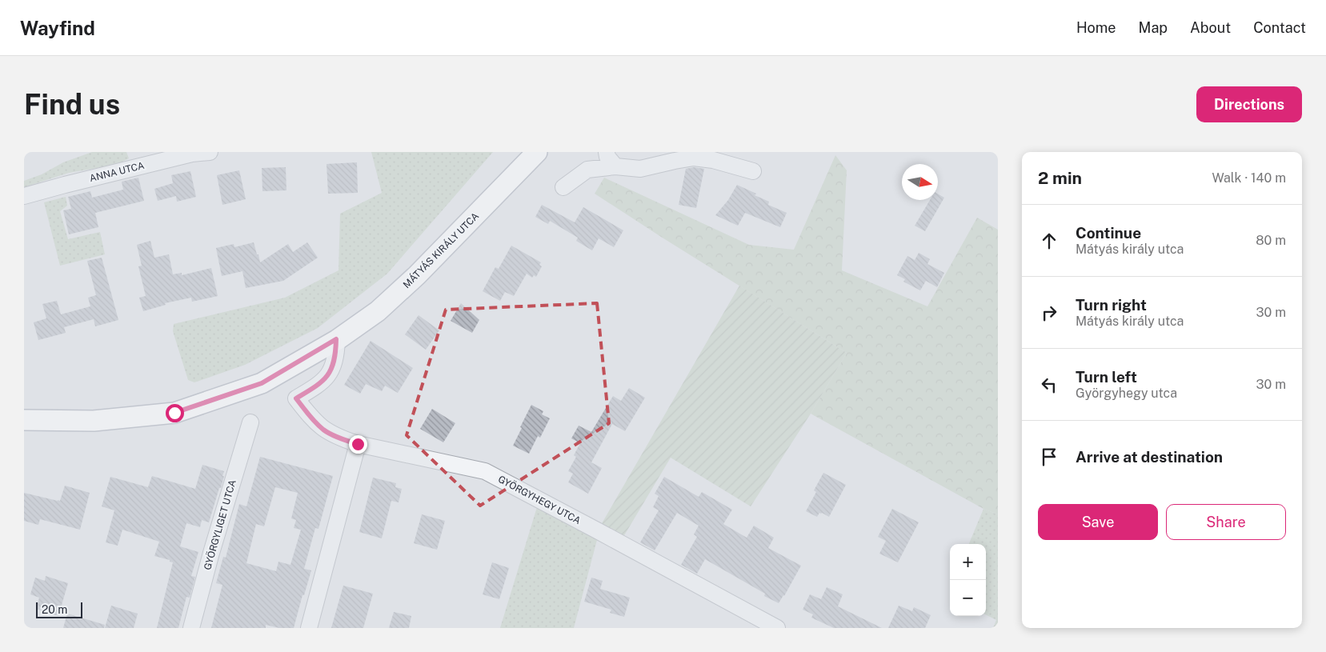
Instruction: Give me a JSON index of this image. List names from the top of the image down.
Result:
{
  "streets": {
    "main road": ["MÁTYÁS KIRÁLY UTCA"],
    "street": ["ANNA UTCA", "GYÖRGYHEGY UTCA", "GYÖRGYLIGET UTCA"]
  },
  "crossings": [
    ["MÁTYÁS KIRÁLY UTCA", "GYÖRGYHEGY UTCA"]
  ],
  "scale_bar": "20 m",
  "north": "right",
  "page": {
    "header": "Wayfind",
    "nav": [
      "Home",
      "Map",
      "About",
      "Contact"
    ],
    "buttons": [
      "Directions",
      ["Save", "Share"]
    ],
    "title": "Find us",
    "heading": ["2 min", "Walk · 140 m"],
    "list": [
      ["Continue", "Mátyás király utca", "80 m"],
      ["Turn right", "Mátyás király utca", "30 m"],
      ["Turn left", "Györgyhegy utca", "30 m"],
      "Arrive at destination"
    ],
    "map_buttons": ["+", "−"],
    "scale": "20 m"
  }
}
